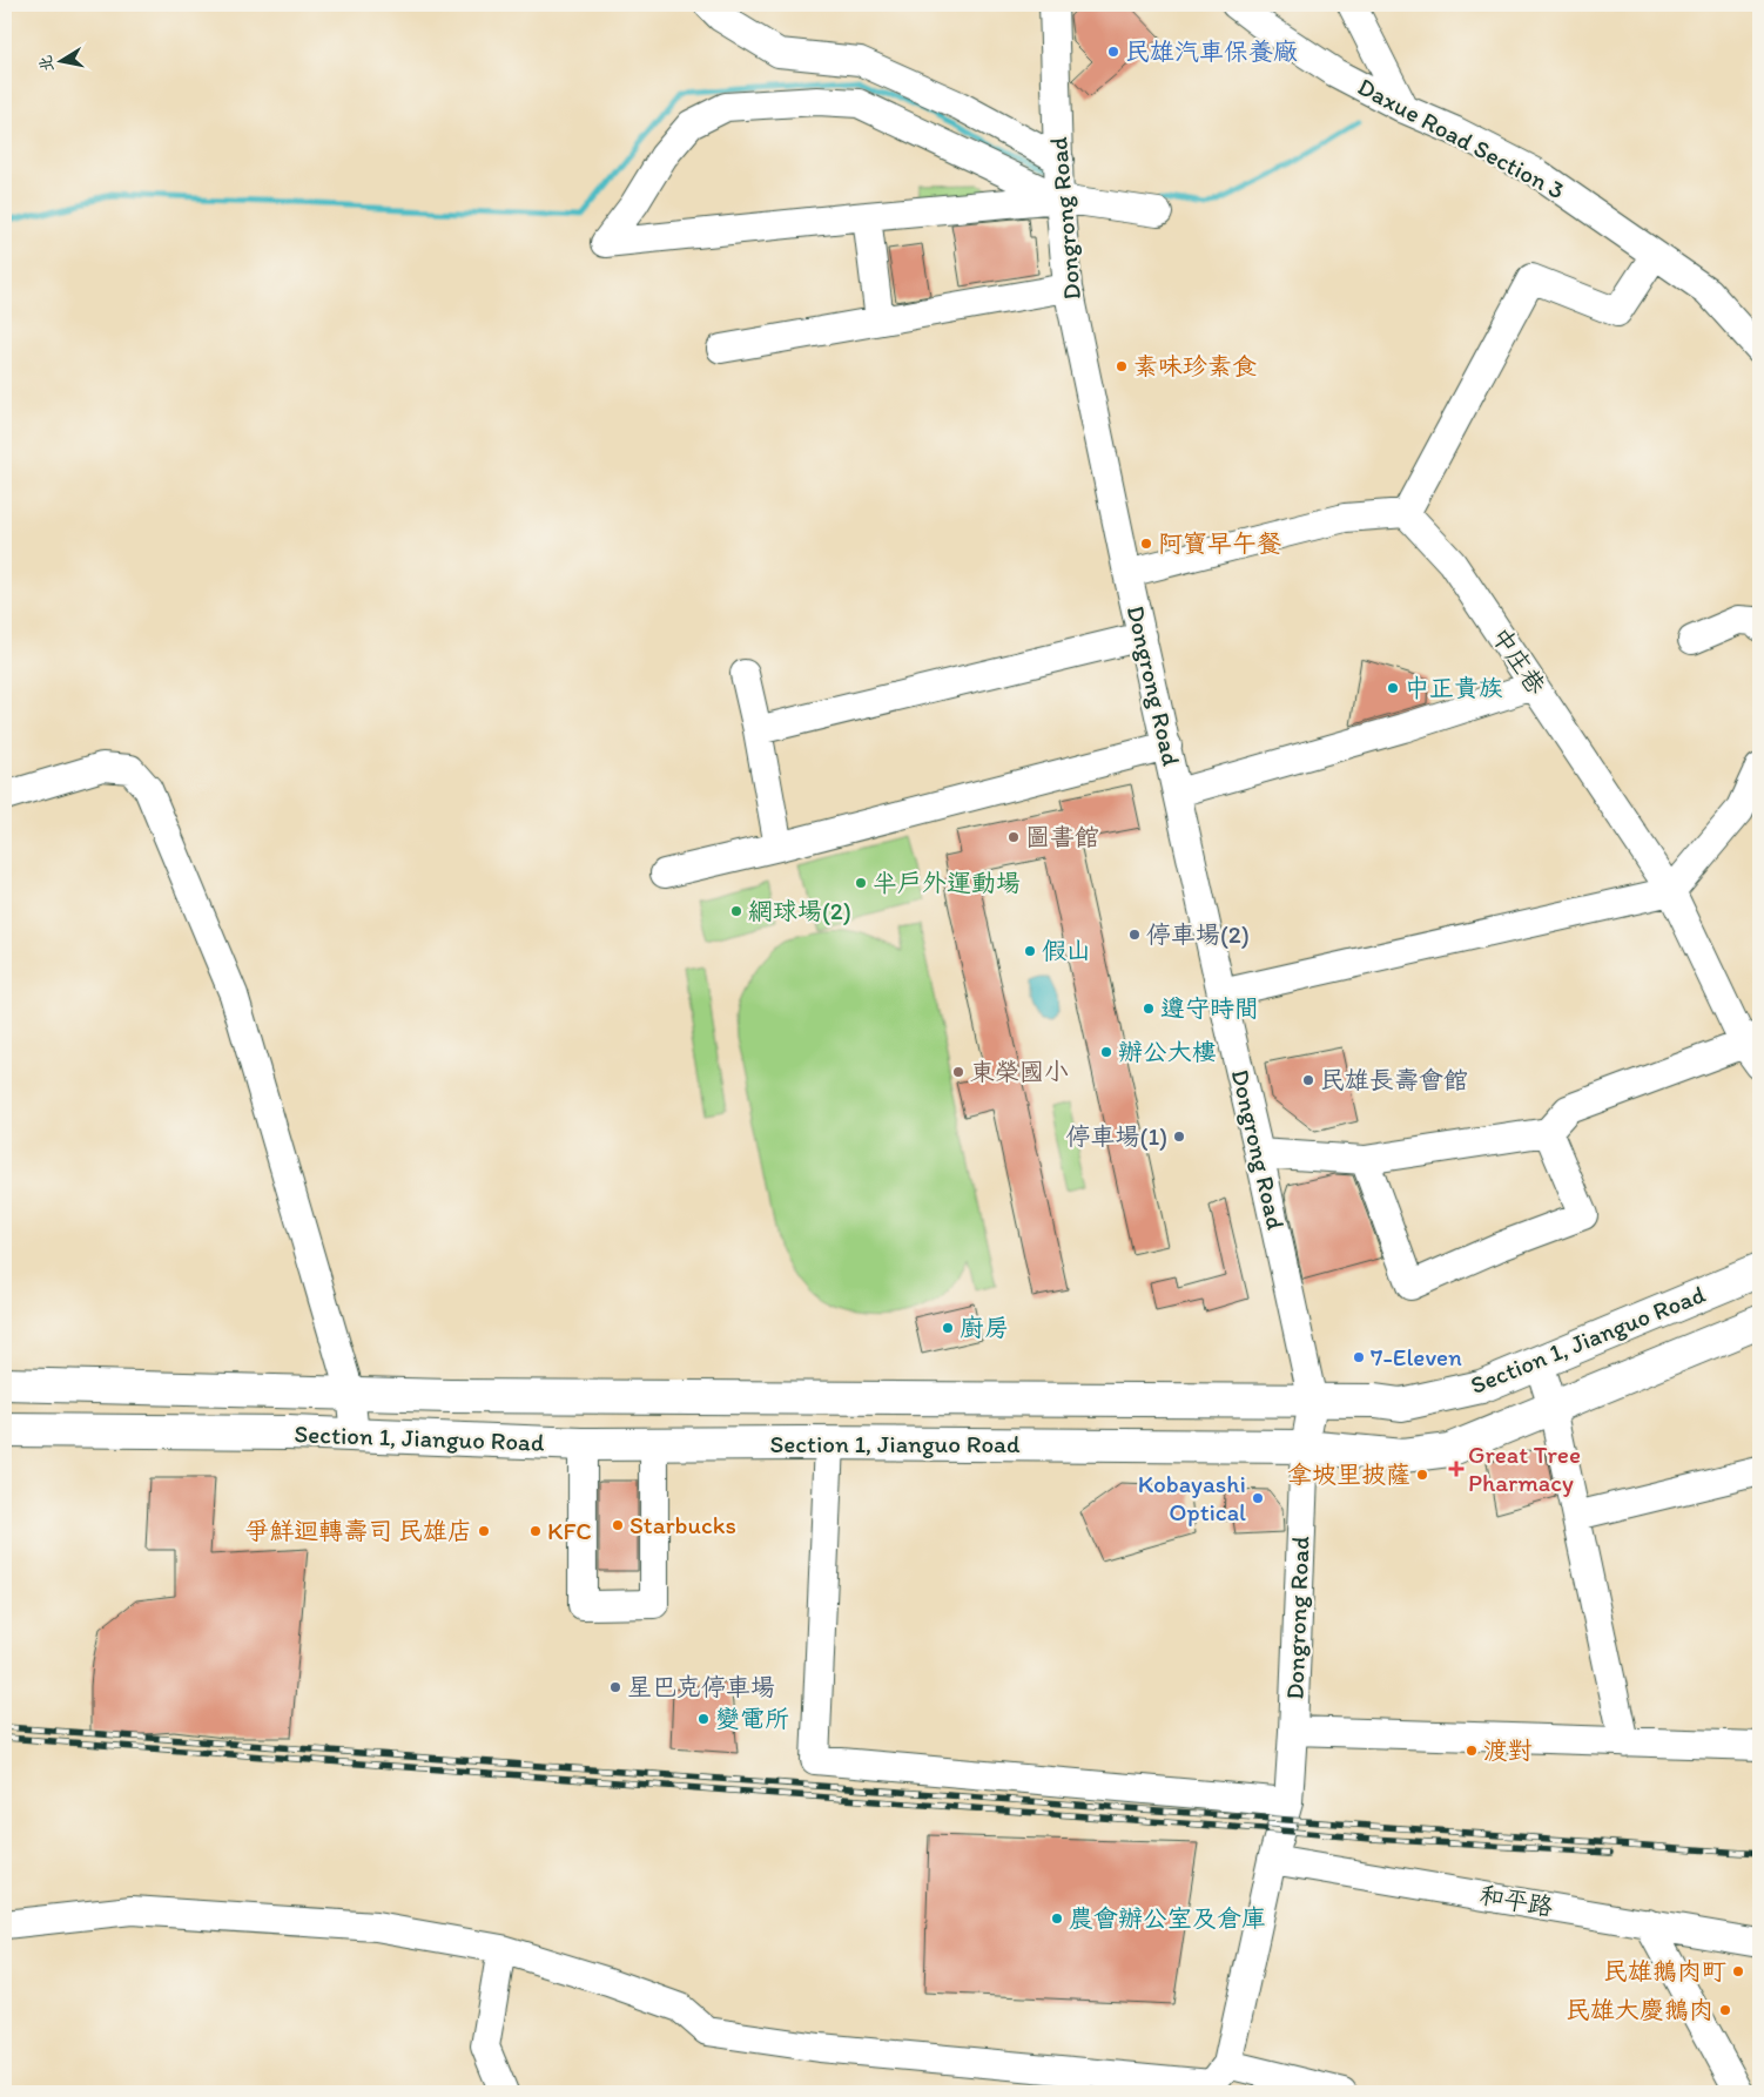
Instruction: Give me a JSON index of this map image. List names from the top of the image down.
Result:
{
  "streets": {
    "main road": ["Section 1, Jianguo Road"],
    "street": [
      "Daxue Road Section 3",
      "Dongrong Road",
      "中庄巷",
      "和平路"
    ]
  },
  "crossings": [
    ["Dongrong Road", "Section 1, Jianguo Road"],
    ["Dongrong Road", "和平路"]
  ],
  "places": {
    "other": [
      "民雄汽車保養廠",
      "素味珍素食",
      "阿寶早午餐",
      "中正貴族",
      "圖書館",
      "半戶外運動場",
      "網球場(2)",
      "停車場(2)",
      "假山",
      "遵守時間",
      "辦公大樓",
      "東榮國小",
      "民雄長壽會館",
      "停車場(1)",
      "廚房",
      "7-Eleven",
      "拿坡里披薩",
      "Kobayashi Optical",
      "Starbucks",
      "爭鮮迴轉壽司 民雄店",
      "KFC",
      "星巴克停車場",
      "變電所",
      "渡對",
      "農會辦公室及倉庫",
      "民雄鵝肉町",
      "民雄大慶鵝肉"
    ],
    "health": ["Great Tree Pharmacy"]
  },
  "north": "left"
}
